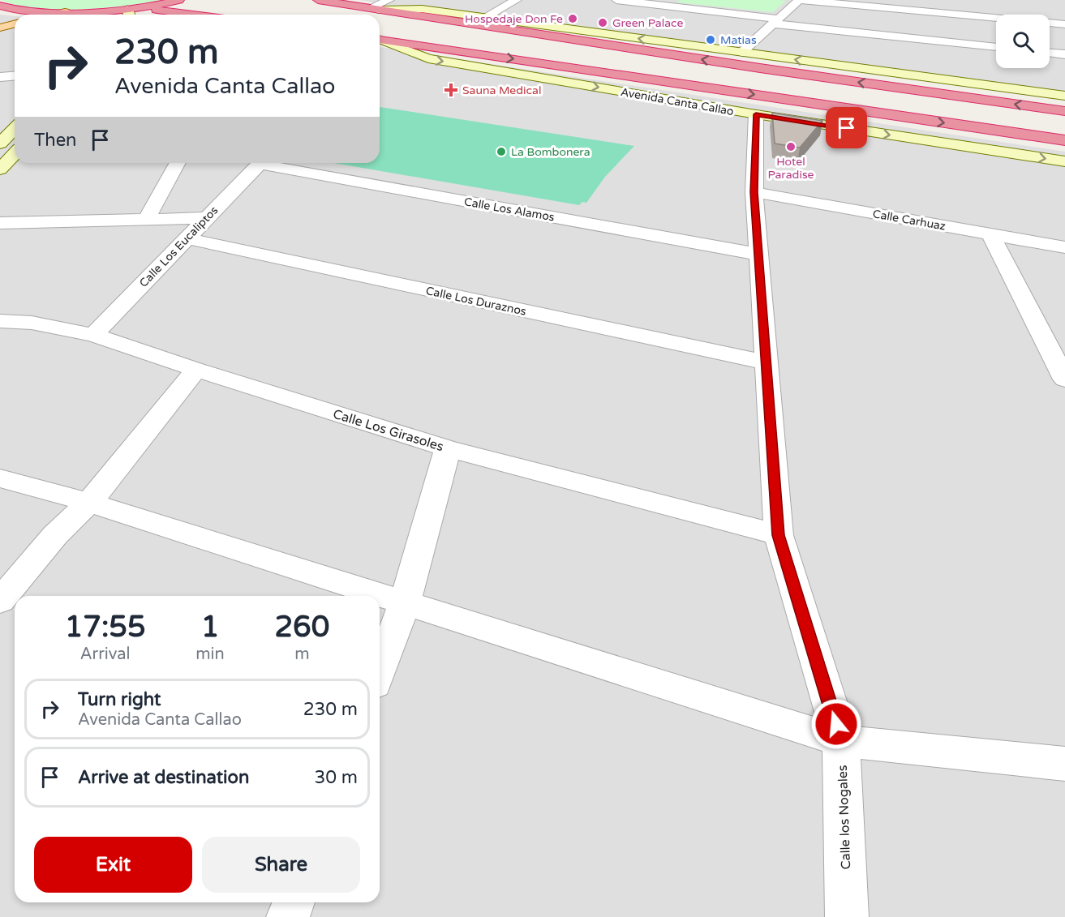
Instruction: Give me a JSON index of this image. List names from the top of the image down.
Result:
{
  "streets": {
    "highway": ["Avenida Canta Callao"],
    "street": [
      "Calle Los Alamos",
      "Calle Carhuaz",
      "Calle Los Eucaliptos",
      "Calle Los Duraznos",
      "Calle Los Girasoles",
      "Calle los Nogales"
    ]
  },
  "crossings": [
    ["Avenida Canta Callao", "Calle los Nogales"],
    ["Calle Los Alamos", "Calle los Nogales"],
    ["Calle Carhuaz", "Calle los Nogales"],
    ["Calle Los Eucaliptos", "Calle Los Duraznos"],
    ["Calle Los Eucaliptos", "Calle Los Girasoles"],
    ["Calle Los Duraznos", "Calle los Nogales"],
    ["Calle Los Girasoles", "Calle los Nogales"]
  ],
  "places": {
    "other": [
      "Hospedaje Don Fe",
      "Green Palace",
      "Matias",
      "Hotel Paradise",
      "La Bombonera"
    ],
    "health": ["Sauna Medical"]
  },
  "page": {
    "turn": ["230 m", "Avenida Canta Callao"],
    "then": "Then",
    "eta": [
      "17:55",
      "Arrival",
      "1",
      "min",
      "260",
      "m"
    ],
    "list": [
      {
        "name": "Turn right",
        "note": "Avenida Canta Callao",
        "value": "230 m"
      },
      {
        "name": "Arrive at destination",
        "value": "30 m"
      }
    ],
    "buttons": ["Exit", "Share"]
  }
}
